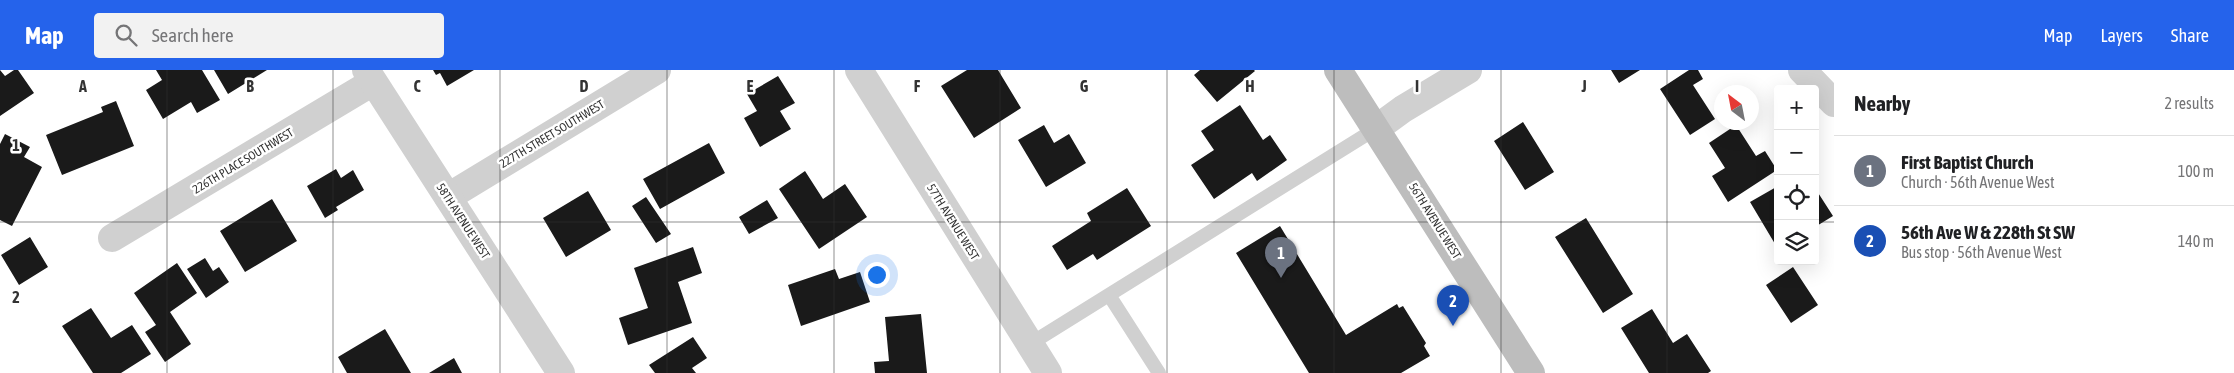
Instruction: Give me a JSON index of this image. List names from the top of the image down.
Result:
{
  "streets": {
    "main road": ["56TH AVENUE WEST"],
    "street": [
      "227TH STREET SOUTHWEST",
      "226TH PLACE SOUTHWEST",
      "58TH AVENUE WEST",
      "57TH AVENUE WEST"
    ]
  },
  "crossings": [
    ["227TH STREET SOUTHWEST", "58TH AVENUE WEST"],
    ["226TH PLACE SOUTHWEST", "58TH AVENUE WEST"]
  ],
  "north": "top left",
  "page": {
    "header": "Map",
    "search": "Search here",
    "nav": ["Map", "Layers", "Share"],
    "heading": ["Nearby", "2 results"],
    "map_buttons": ["+", "−"],
    "list": [
      {
        "mark": "1",
        "name": "First Baptist Church",
        "note": "Church · 56th Avenue West",
        "value": "100 m"
      },
      {
        "mark": "2",
        "name": "56th Ave W & 228th St SW",
        "note": "Bus stop · 56th Avenue West",
        "value": "140 m"
      }
    ],
    "pins": ["1", "2"]
  },
  "grid": {
    "columns": [
      "A",
      "B",
      "C",
      "D",
      "E",
      "F",
      "G",
      "H",
      "I",
      "J"
    ],
    "rows": ["1", "2"]
  }
}
